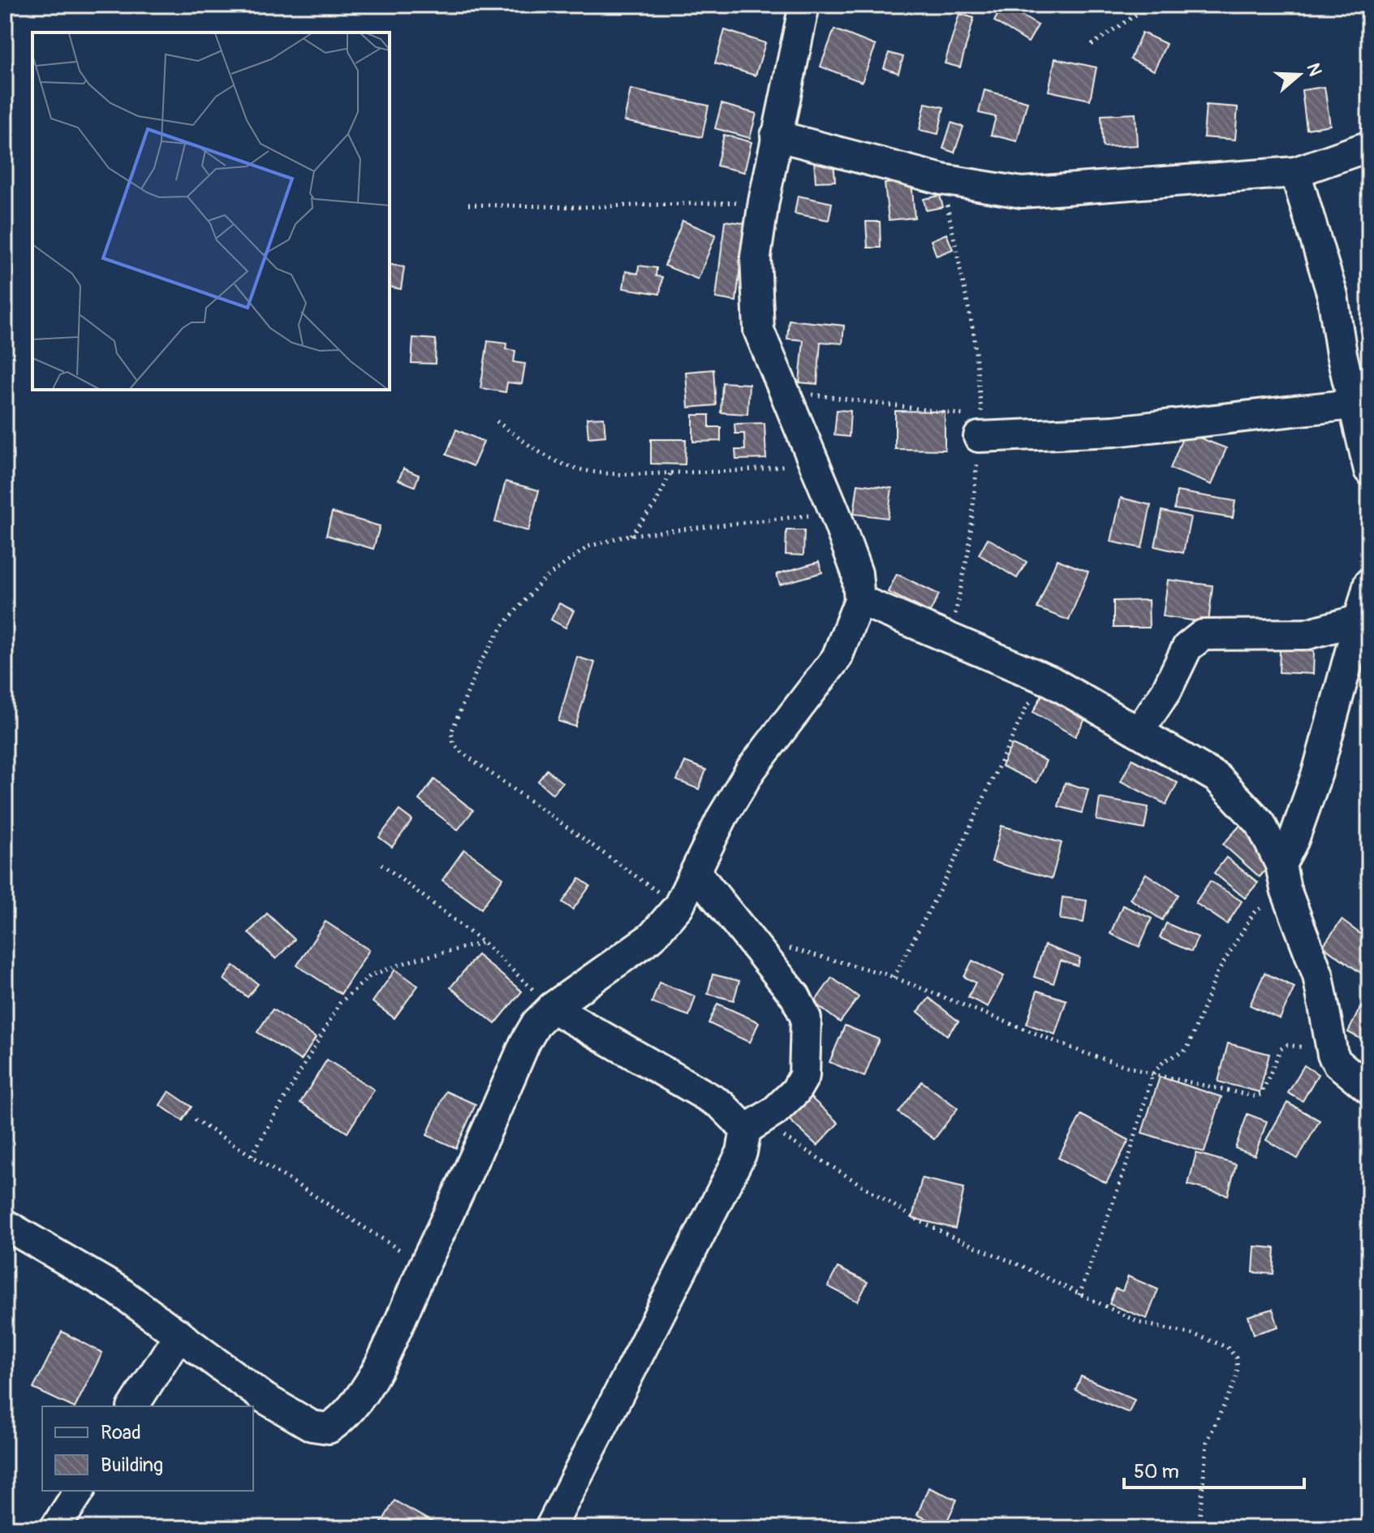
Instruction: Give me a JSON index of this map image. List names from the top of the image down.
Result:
{
  "legend": ["Road", "Building"],
  "scale_bar": "50 m",
  "north": "right"
}
